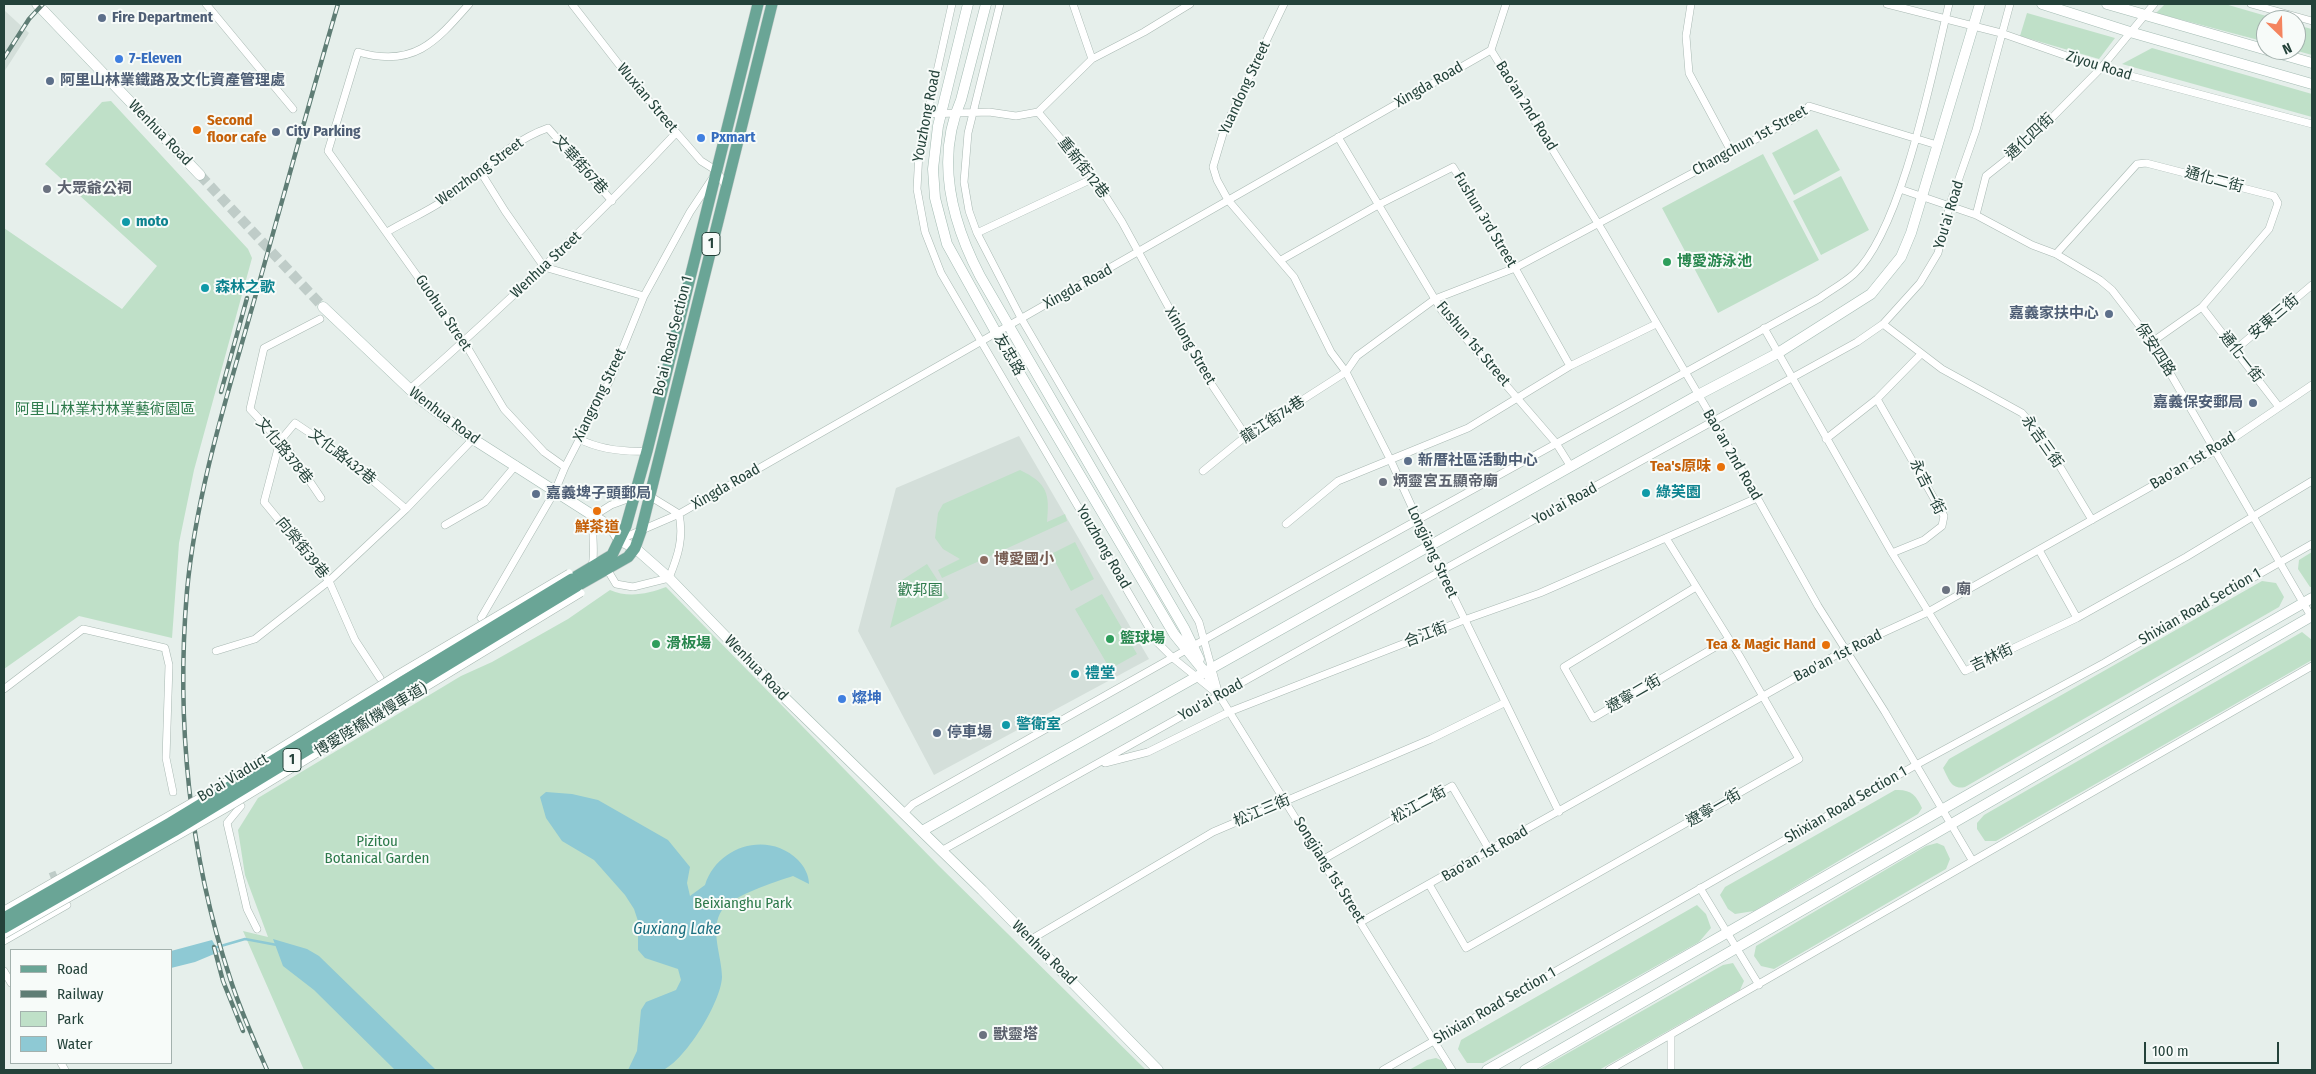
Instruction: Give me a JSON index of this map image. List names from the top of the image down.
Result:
{
  "streets": {
    "main road": ["1", "Bo'ai Road Section 1", "Bo'ai Viaduct"],
    "street": [
      "Ziyou Road",
      "Xingda Road",
      "Yuandong Street",
      "Wuxian Street",
      "Bao'an 2nd Road",
      "Youzhong Road",
      "Wenhua Road",
      "通化四街",
      "Changchun 1st Street",
      "文華街67巷",
      "重新街12巷",
      "Wenzhong Street",
      "通化二街",
      "You'ai Road",
      "Fushun 3rd Street",
      "Wenhua Street",
      "Guohua Street",
      "安東三街",
      "Fushun 1st Street",
      "Xinlong Street",
      "保安四路",
      "友忠路",
      "通化一街",
      "Xiangrong Street",
      "龍江街74巷",
      "永吉三街",
      "文化路378巷",
      "文化路432巷",
      "Bao'an 1st Road",
      "永吉一街",
      "向榮街39巷",
      "Longjiang Street",
      "Shixian Road Section 1",
      "合江街",
      "吉林街",
      "遼寧二街",
      "博愛陸橋(機慢車道)",
      "松江二街",
      "遼寧一街",
      "松江三街",
      "Songjiang 1st Street"
    ]
  },
  "crossings": [
    ["Ziyou Road", "通化四街"],
    ["Ziyou Road", "You'ai Road"],
    ["Xingda Road", "Yuandong Street"],
    ["Xingda Road", "Bao'an 2nd Road"],
    ["Xingda Road", "Youzhong Road"],
    ["Xingda Road", "Wenhua Road"],
    ["Xingda Road", "重新街12巷"],
    ["Xingda Road", "Bo'ai Road Section 1"],
    ["Xingda Road", "Fushun 1st Street"],
    ["Xingda Road", "Xinlong Street"],
    ["Xingda Road", "友忠路"],
    ["Xingda Road", "Longjiang Street"],
    ["Yuandong Street", "Longjiang Street"],
    ["Wuxian Street", "Wenhua Street"],
    ["Wuxian Street", "Bo'ai Road Section 1"],
    ["Wuxian Street", "Xiangrong Street"],
    ["Bao'an 2nd Road", "Changchun 1st Street"],
    ["Bao'an 2nd Road", "You'ai Road"],
    ["Bao'an 2nd Road", "Bao'an 1st Road"],
    ["Bao'an 2nd Road", "Shixian Road Section 1"],
    ["Bao'an 2nd Road", "合江街"],
    ["Youzhong Road", "You'ai Road"],
    ["Youzhong Road", "友忠路"],
    ["Youzhong Road", "Songjiang 1st Street"],
    ["Wenhua Road", "You'ai Road"],
    ["Wenhua Road", "Wenhua Street"],
    ["Wenhua Road", "Bo'ai Road Section 1"],
    ["Wenhua Road", "Xiangrong Street"],
    ["Wenhua Road", "松江三街"],
    ["通化四街", "保安四路"],
    ["Changchun 1st Street", "You'ai Road"],
    ["Changchun 1st Street", "Fushun 3rd Street"],
    ["Changchun 1st Street", "Fushun 1st Street"],
    ["Changchun 1st Street", "龍江街74巷"],
    ["文華街67巷", "Wenzhong Street"],
    ["文華街67巷", "Wenhua Street"],
    ["重新街12巷", "Xinlong Street"],
    ["Wenzhong Street", "Guohua Street"],
    ["通化二街", "保安四路"],
    ["通化二街", "通化一街"],
    ["You'ai Road", "Fushun 1st Street"],
    ["You'ai Road", "保安四路"],
    ["You'ai Road", "永吉三街"],
    ["You'ai Road", "Longjiang Street"],
    ["You'ai Road", "合江街"],
    ["You'ai Road", "吉林街"],
    ["You'ai Road", "Songjiang 1st Street"],
    ["Fushun 3rd Street", "Fushun 1st Street"],
    ["Fushun 3rd Street", "Longjiang Street"],
    ["Wenhua Street", "Guohua Street"],
    ["Guohua Street", "Xiangrong Street"],
    ["安東三街", "通化一街"],
    ["Bo'ai Road Section 1", "Xiangrong Street"],
    ["Bo'ai Road Section 1", "博愛陸橋(機慢車道)"],
    ["Bo'ai Road Section 1", "Bo'ai Viaduct"],
    ["Fushun 1st Street", "龍江街74巷"],
    ["Xinlong Street", "龍江街74巷"],
    ["保安四路", "Bao'an 1st Road"],
    ["保安四路", "Shixian Road Section 1"],
    ["保安四路", "吉林街"],
    ["通化一街", "Bao'an 1st Road"],
    ["龍江街74巷", "Longjiang Street"],
    ["永吉三街", "Bao'an 1st Road"],
    ["文化路378巷", "文化路432巷"],
    ["文化路378巷", "向榮街39巷"],
    ["文化路432巷", "向榮街39巷"],
    ["Bao'an 1st Road", "Longjiang Street"],
    ["Bao'an 1st Road", "吉林街"],
    ["Bao'an 1st Road", "松江二街"],
    ["Bao'an 1st Road", "遼寧一街"],
    ["Bao'an 1st Road", "Songjiang 1st Street"],
    ["永吉一街", "吉林街"],
    ["Longjiang Street", "合江街"],
    ["Longjiang Street", "松江三街"],
    ["Shixian Road Section 1", "Songjiang 1st Street"],
    ["合江街", "遼寧一街"],
    ["合江街", "Songjiang 1st Street"],
    ["遼寧二街", "遼寧一街"],
    ["博愛陸橋(機慢車道)", "Bo'ai Viaduct"],
    ["松江二街", "Songjiang 1st Street"],
    ["松江三街", "Songjiang 1st Street"]
  ],
  "water": ["Guxiang Lake"],
  "parks": [
    "阿里山林業村林業藝術園區",
    "歡邦園",
    "Pizitou Botanical Garden",
    "Beixianghu Park"
  ],
  "places": [
    "Fire Department",
    "7-Eleven",
    "阿里山林業鐵路及文化資產管理處",
    "Second floor cafe",
    "City Parking",
    "Pxmart",
    "大眾爺公祠",
    "moto",
    "博愛游泳池",
    "森林之歌",
    "嘉義家扶中心",
    "嘉義保安郵局",
    "新厝社區活動中心",
    "Tea's原味",
    "炳靈宮五顯帝廟",
    "綠芙園",
    "嘉義埤子頭郵局",
    "鮮茶道",
    "博愛國小",
    "廟",
    "籃球場",
    "滑板場",
    "Tea & Magic Hand",
    "禮堂",
    "燦坤",
    "警衛室",
    "停車場",
    "獸靈塔"
  ],
  "legend": [
    "Road",
    "Railway",
    "Park",
    "Water"
  ],
  "scale_bar": "100 m",
  "north": "bottom right"
}
